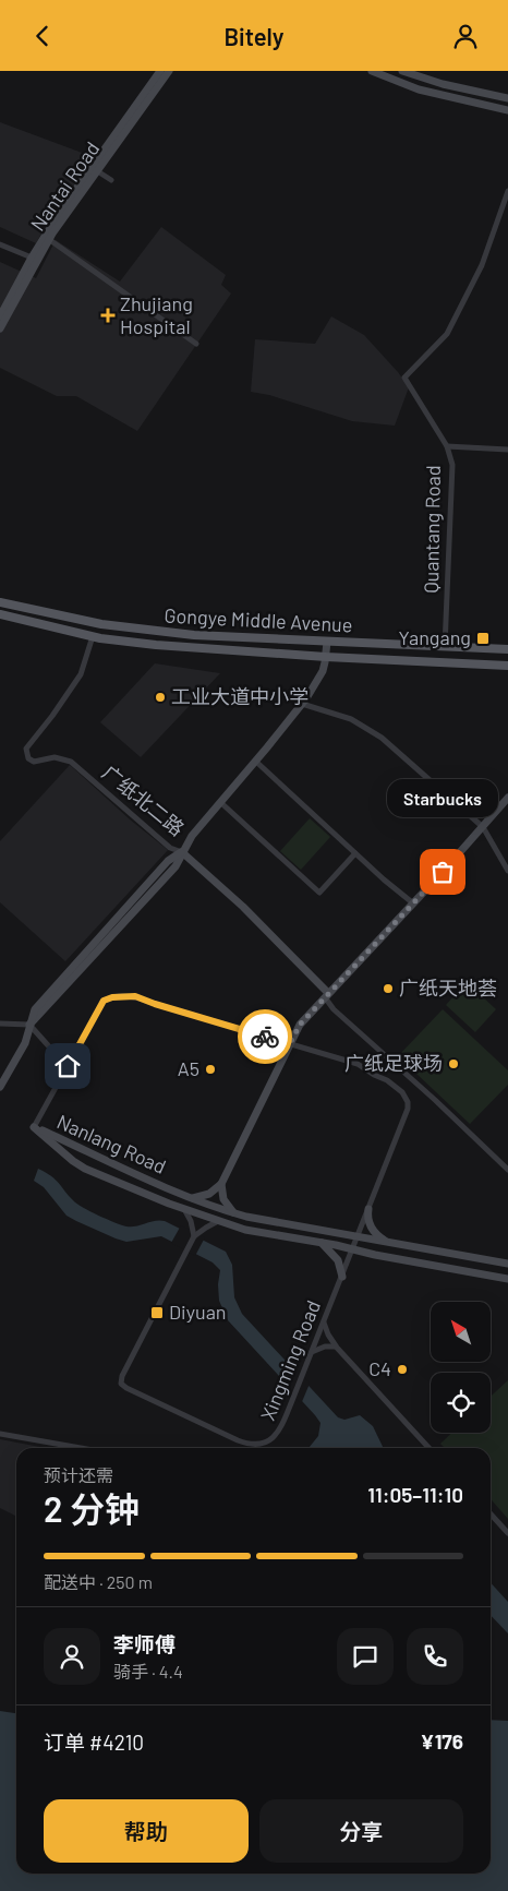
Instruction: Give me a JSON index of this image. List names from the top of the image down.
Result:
{
  "streets": {
    "main road": ["Gongye Middle Avenue"],
    "street": [
      "Nantai Road",
      "Quantang Road",
      "广纸北二路",
      "Nanlang Road",
      "Xingming Road"
    ]
  },
  "crossings": [
    ["Quantang Road", "Gongye Middle Avenue"],
    ["Nanlang Road", "Xingming Road"]
  ],
  "places": {
    "health": ["Zhujiang Hospital"],
    "transit": ["Yangang", "Diyuan"],
    "other": [
      "工业大道中小学",
      "Starbucks",
      "广纸天地荟",
      "广纸足球场",
      "A5",
      "C4"
    ]
  },
  "north": "top left",
  "page": {
    "header": "Bitely",
    "bubble": "Starbucks",
    "heading": ["2 分钟", "预计还需", "11:05–11:10"],
    "panel": [
      "李师傅",
      "骑手 · 4.4",
      "订单 #4210",
      "¥176"
    ],
    "bar": "配送中 · 250 m",
    "buttons": ["帮助", "分享"]
  }
}
